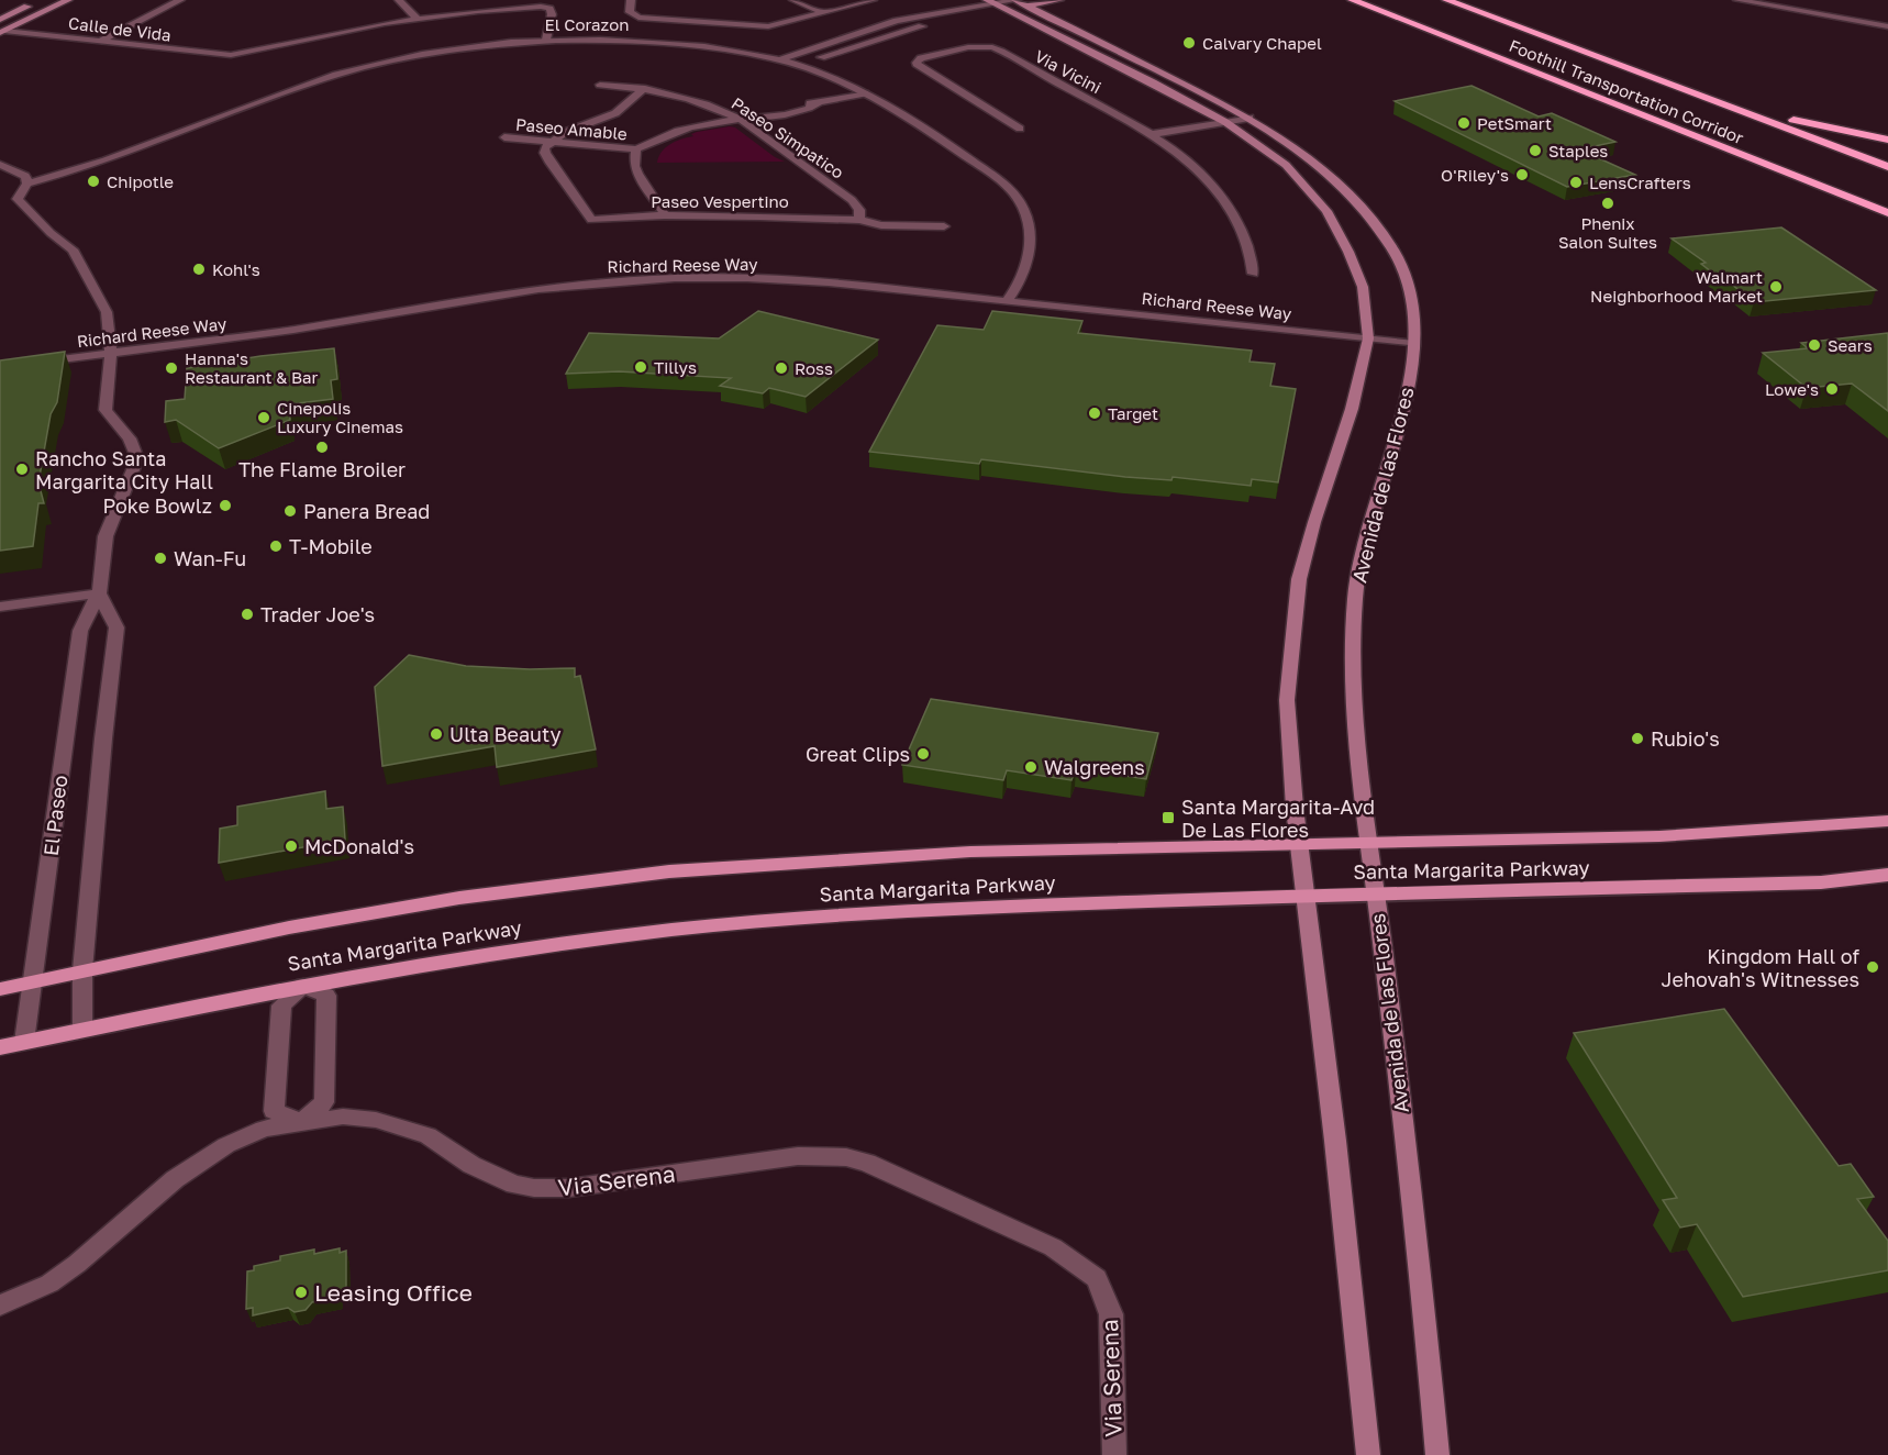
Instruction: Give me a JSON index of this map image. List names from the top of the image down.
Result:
{
  "streets": {
    "highway": ["Foothill Transportation Corridor"],
    "main road": ["Avenida de las Flores", "Santa Margarita Parkway"],
    "street": [
      "El Corazon",
      "Calle de Vida",
      "Via Vicini",
      "Paseo Amable",
      "Paseo Simpatico",
      "Paseo Vespertino",
      "Richard Reese Way",
      "El Paseo",
      "Via Serena"
    ]
  },
  "crossings": [
    ["El Corazon", "Calle de Vida"],
    ["El Corazon", "Richard Reese Way"],
    ["El Corazon", "El Paseo"],
    ["Paseo Amable", "Paseo Vespertino"],
    ["Paseo Simpatico", "Paseo Vespertino"],
    ["Richard Reese Way", "Avenida de las Flores"],
    ["Richard Reese Way", "El Paseo"],
    ["Avenida de las Flores", "Santa Margarita Parkway"],
    ["El Paseo", "Santa Margarita Parkway"]
  ],
  "places": {
    "other": [
      "Calvary Chapel",
      "PetSmart",
      "Staples",
      "O'Riley's",
      "Chipotle",
      "LensCrafters",
      "Phenix Salon Suites",
      "Kohl's",
      "Walmart Neighborhood Market",
      "Sears",
      "Tillys",
      "Hanna's Restaurant & Bar",
      "Ross",
      "Lowe's",
      "Target",
      "Cinepolis Luxury Cinemas",
      "The Flame Broiler",
      "Rancho Santa Margarita City Hall",
      "Poke Bowlz",
      "Panera Bread",
      "T-Mobile",
      "Wan-Fu",
      "Trader Joe's",
      "Ulta Beauty",
      "Rubio's",
      "Great Clips",
      "Walgreens",
      "McDonald's",
      "Kingdom Hall of Jehovah's Witnesses",
      "Leasing Office"
    ],
    "transit": ["Santa Margarita-Avd De Las Flores"]
  }
}
